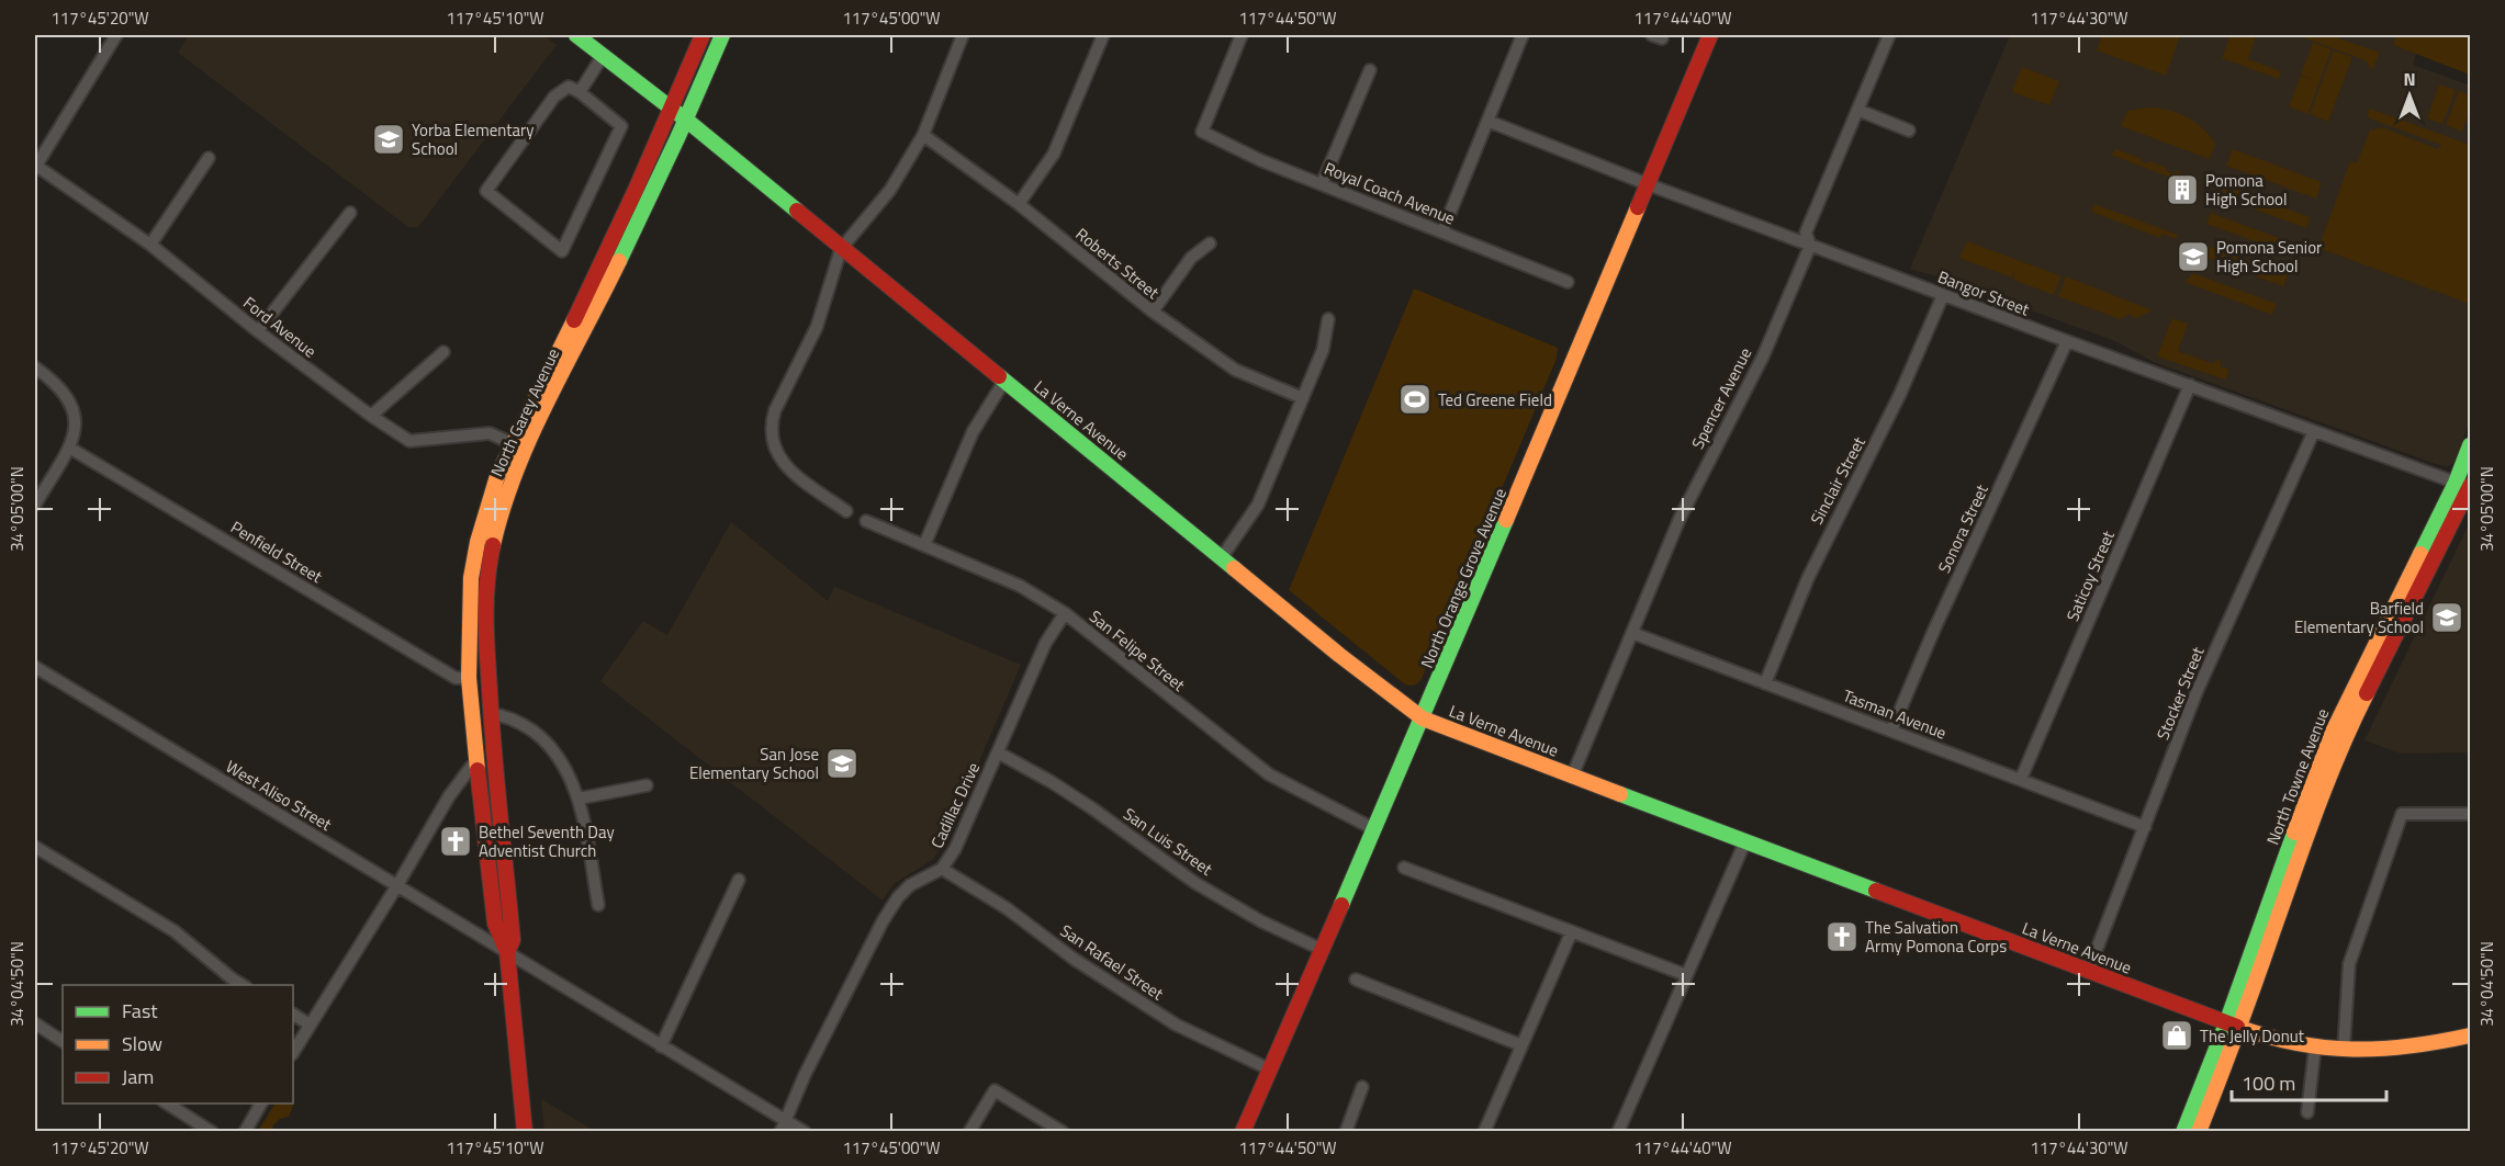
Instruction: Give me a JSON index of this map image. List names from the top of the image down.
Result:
{
  "streets": {
    "main road": [
      "North Garey Avenue",
      "La Verne Avenue",
      "North Orange Grove Avenue",
      "North Towne Avenue"
    ],
    "street": [
      "Royal Coach Avenue",
      "Roberts Street",
      "Bangor Street",
      "Ford Avenue",
      "Spencer Avenue",
      "Sinclair Street",
      "Sonora Street",
      "Penfield Street",
      "Saticoy Street",
      "San Felipe Street",
      "Stocker Street",
      "Tasman Avenue",
      "West Aliso Street",
      "Cadillac Drive",
      "San Luis Street",
      "San Rafael Street"
    ]
  },
  "crossings": [
    ["Bangor Street", "Spencer Avenue"],
    ["Bangor Street", "Sinclair Street"],
    ["Bangor Street", "Sonora Street"],
    ["Bangor Street", "Saticoy Street"],
    ["Bangor Street", "North Orange Grove Avenue"],
    ["Bangor Street", "Stocker Street"],
    ["Bangor Street", "North Towne Avenue"],
    ["Ford Avenue", "North Garey Avenue"],
    ["Spencer Avenue", "La Verne Avenue"],
    ["Spencer Avenue", "Tasman Avenue"],
    ["North Garey Avenue", "La Verne Avenue"],
    ["North Garey Avenue", "Penfield Street"],
    ["North Garey Avenue", "West Aliso Street"],
    ["La Verne Avenue", "North Orange Grove Avenue"],
    ["La Verne Avenue", "Stocker Street"],
    ["La Verne Avenue", "North Towne Avenue"],
    ["Sinclair Street", "Tasman Avenue"],
    ["Sonora Street", "Tasman Avenue"],
    ["Saticoy Street", "Tasman Avenue"],
    ["North Orange Grove Avenue", "San Felipe Street"],
    ["North Orange Grove Avenue", "San Luis Street"],
    ["North Orange Grove Avenue", "San Rafael Street"],
    ["San Felipe Street", "Cadillac Drive"],
    ["Stocker Street", "Tasman Avenue"],
    ["West Aliso Street", "Cadillac Drive"],
    ["Cadillac Drive", "San Luis Street"],
    ["Cadillac Drive", "San Rafael Street"]
  ],
  "places": {
    "school or university": [
      "Yorba Elementary School",
      "Pomona Senior High School",
      "Barfield Elementary School",
      "San Jose Elementary School"
    ],
    "building": ["Pomona High School"],
    "sports": ["Ted Greene Field"],
    "church": ["Bethel Seventh Day Adventist Church", "The Salvation Army Pomona Corps"],
    "shop": ["The Jelly Donut"]
  },
  "legend": ["Fast", "Slow", "Jam"],
  "scale_bar": "100 m",
  "north": "top",
  "coordinates": [
    "117°45'20\"W",
    "117°45'10\"W",
    "117°45'00\"W",
    "117°44'50\"W",
    "117°44'40\"W",
    "117°44'30\"W",
    "34°05'00\"N",
    "34°04'50\"N"
  ]
}
